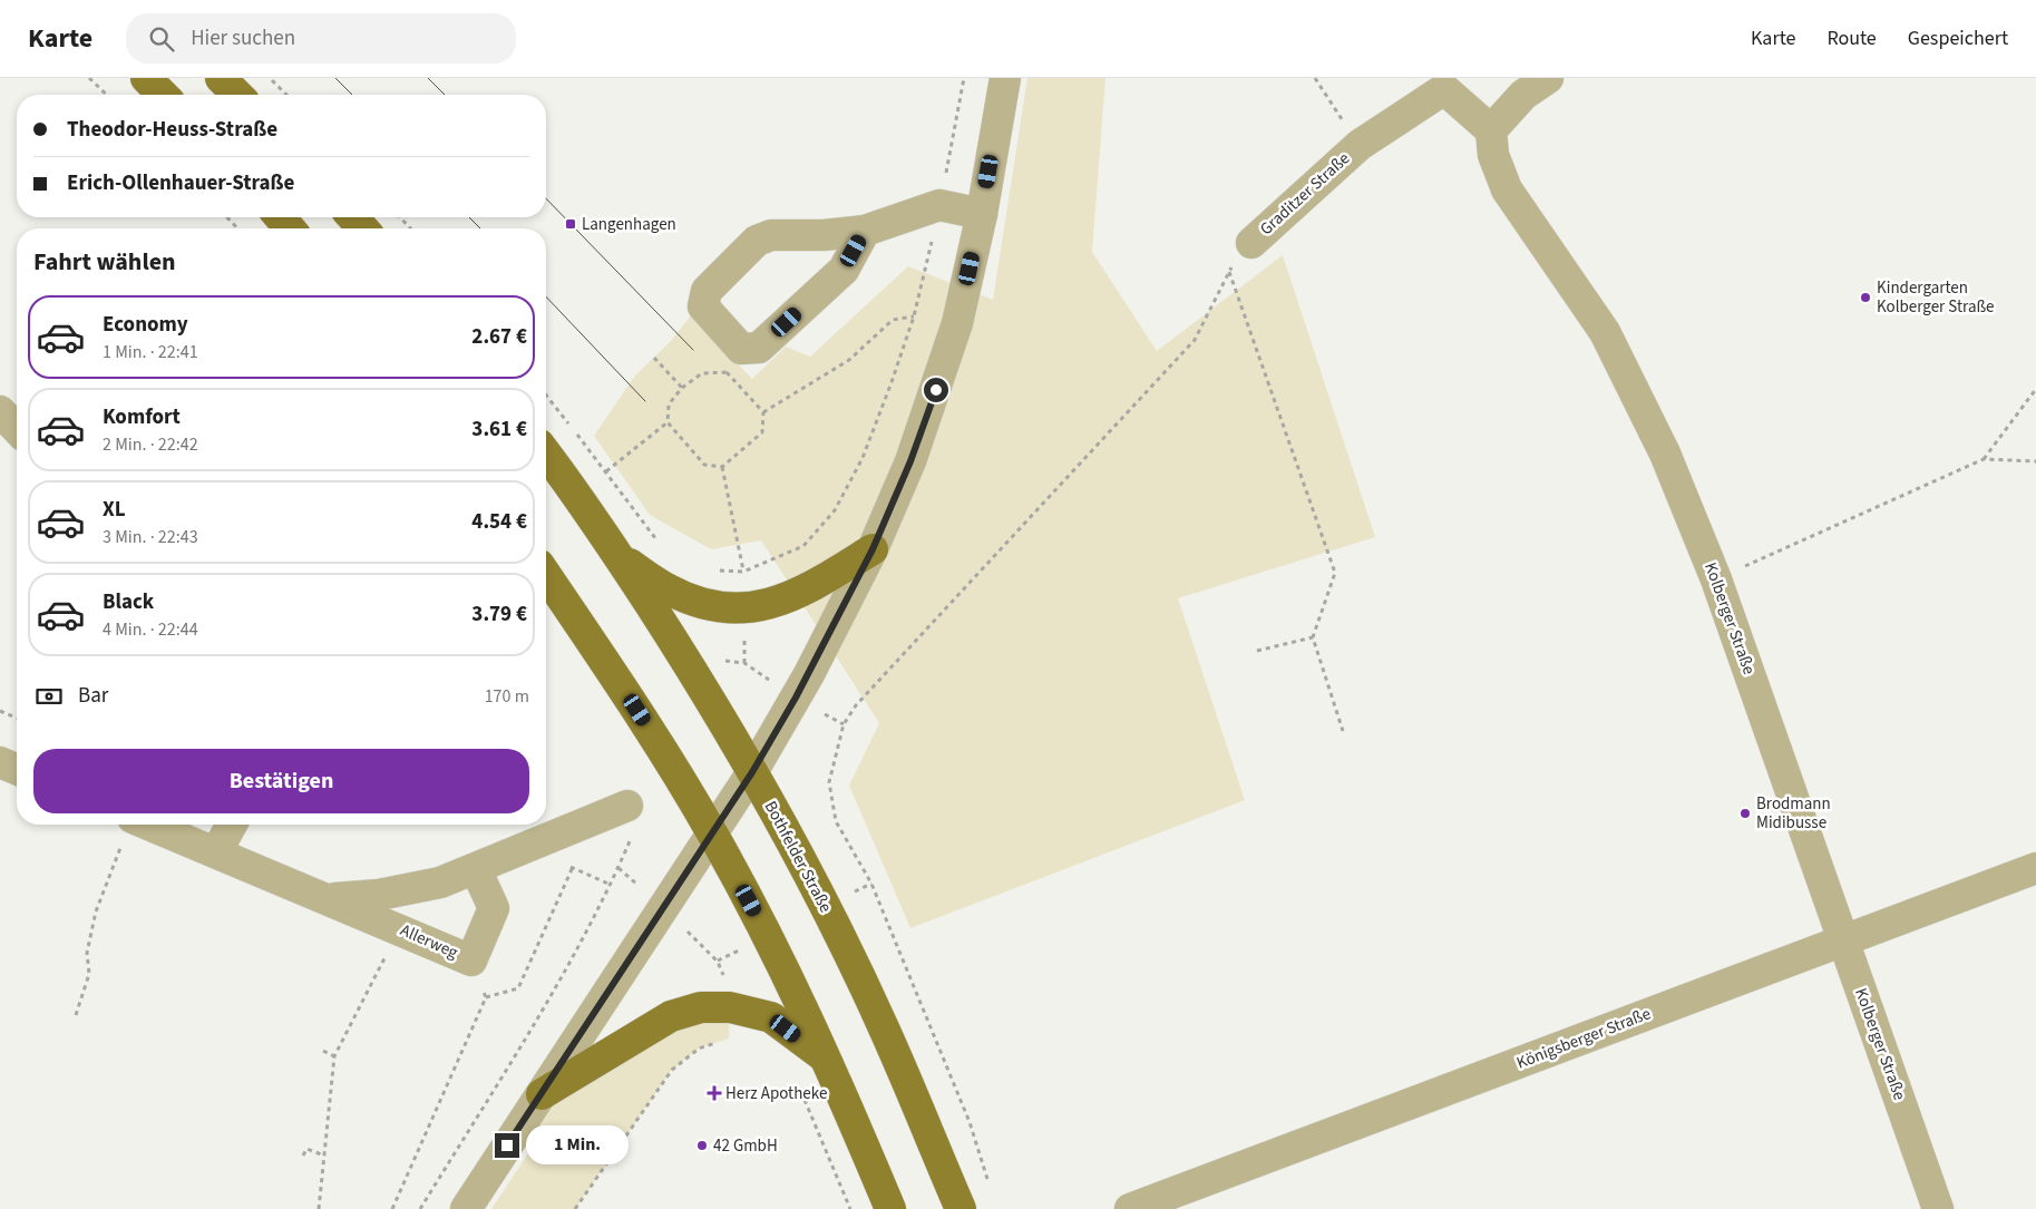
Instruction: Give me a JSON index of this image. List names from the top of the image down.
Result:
{
  "streets": {
    "main road": ["Bothfelder Straße"],
    "street": [
      "Graditzer Straße",
      "Kolberger Straße",
      "Allerweg",
      "Königsberger Straße"
    ]
  },
  "crossings": [
    ["Graditzer Straße", "Kolberger Straße"],
    ["Kolberger Straße", "Königsberger Straße"]
  ],
  "places": {
    "transit": ["Langenhagen"],
    "other": ["Kindergarten Kolberger Straße", "Brodmann Midibusse", "42 GmbH"],
    "health": ["Herz Apotheke"]
  },
  "page": {
    "header": "Karte",
    "search": "Hier suchen",
    "nav": ["Karte", "Route", "Gespeichert"],
    "banner": ["Theodor-Heuss-Straße", "Erich-Ollenhauer-Straße"],
    "heading": "Fahrt wählen",
    "list": [
      {
        "name": "Economy",
        "note": "1 Min. · 22:41",
        "value": "2.67 €"
      },
      {
        "name": "Komfort",
        "note": "2 Min. · 22:42",
        "value": "3.61 €"
      },
      {
        "name": "XL",
        "note": "3 Min. · 22:43",
        "value": "4.54 €"
      },
      {
        "name": "Black",
        "note": "4 Min. · 22:44",
        "value": "3.79 €"
      }
    ],
    "pay": ["Bar", "170 m"],
    "buttons": "Bestätigen",
    "bubble": "1 Min."
  }
}
